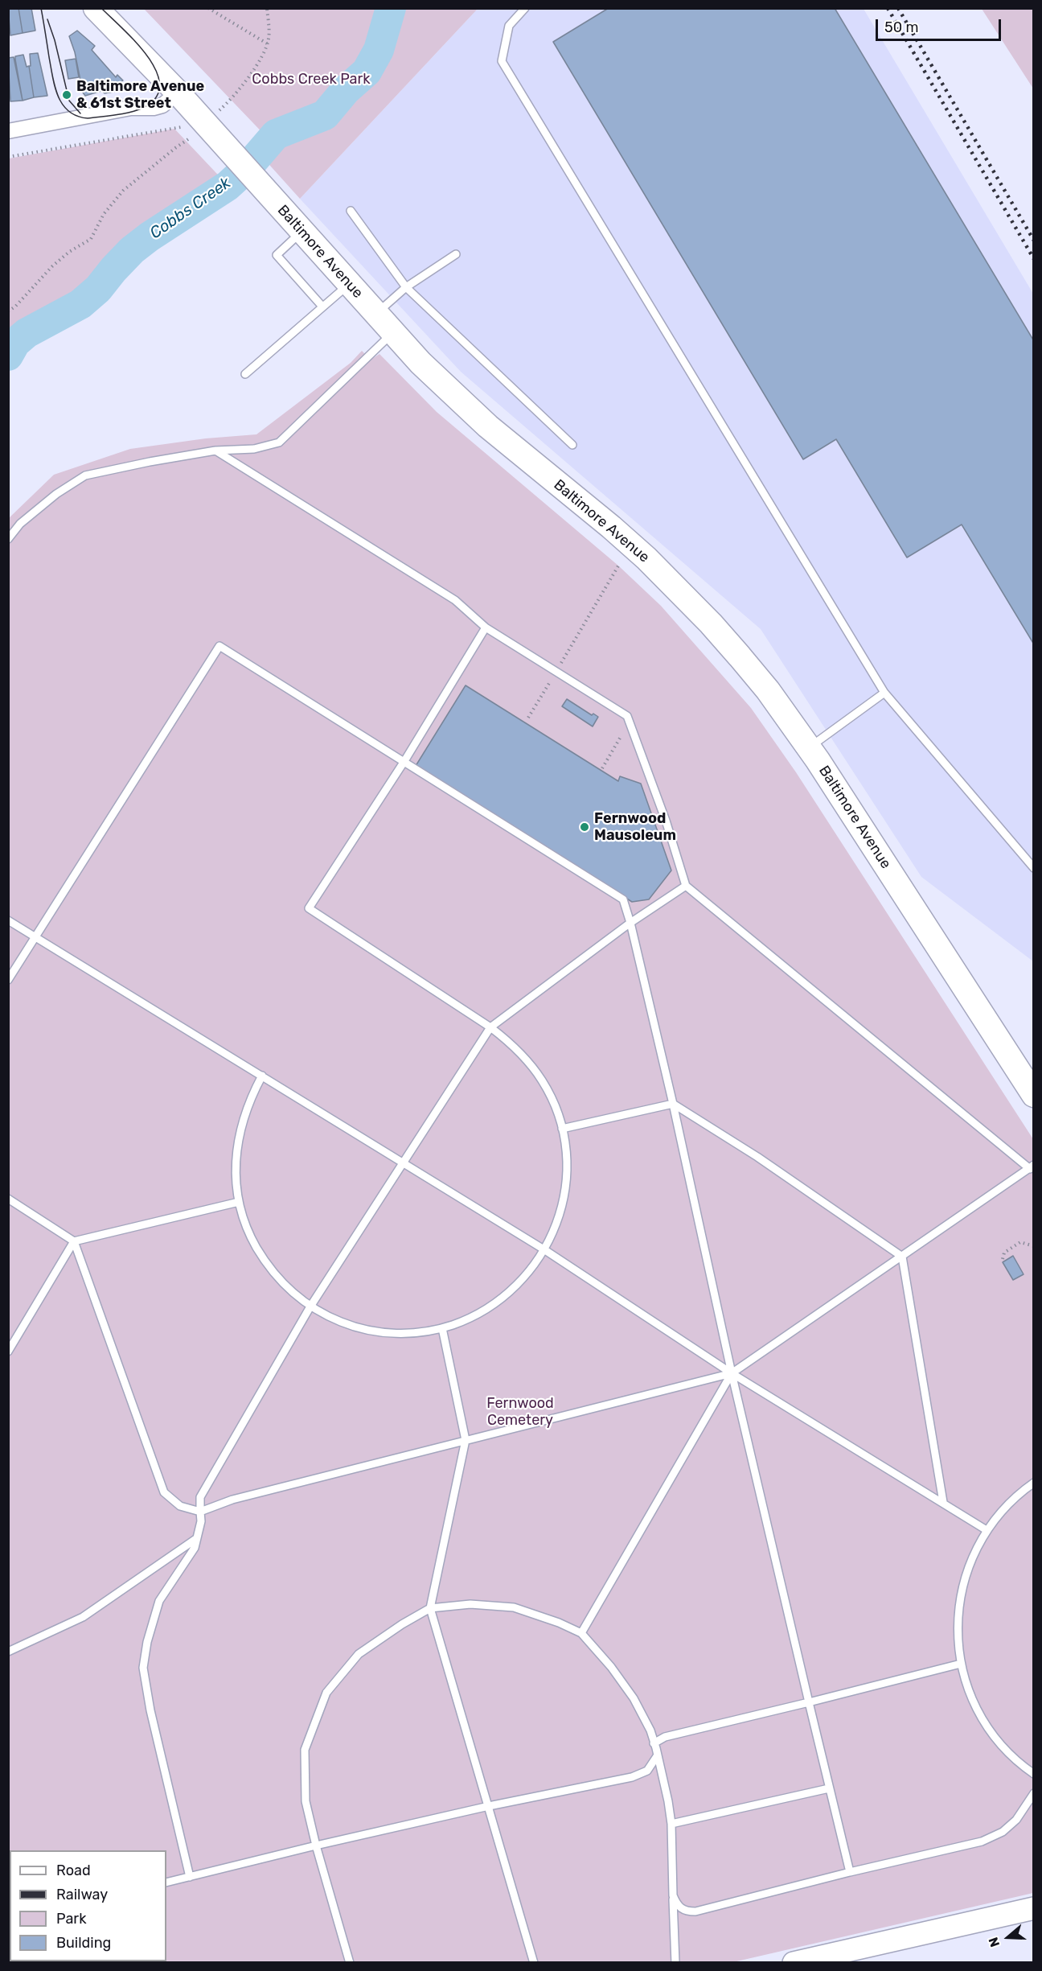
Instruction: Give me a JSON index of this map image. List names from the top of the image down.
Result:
{
  "streets": {
    "main road": ["Baltimore Avenue"]
  },
  "water": ["Cobbs Creek"],
  "parks": ["Cobbs Creek Park", "Fernwood Cemetery"],
  "places": ["Baltimore Avenue & 61st Street", "Fernwood Mausoleum"],
  "legend": [
    "Road",
    "Railway",
    "Park",
    "Building"
  ],
  "scale_bar": "50 m",
  "north": "left"
}
